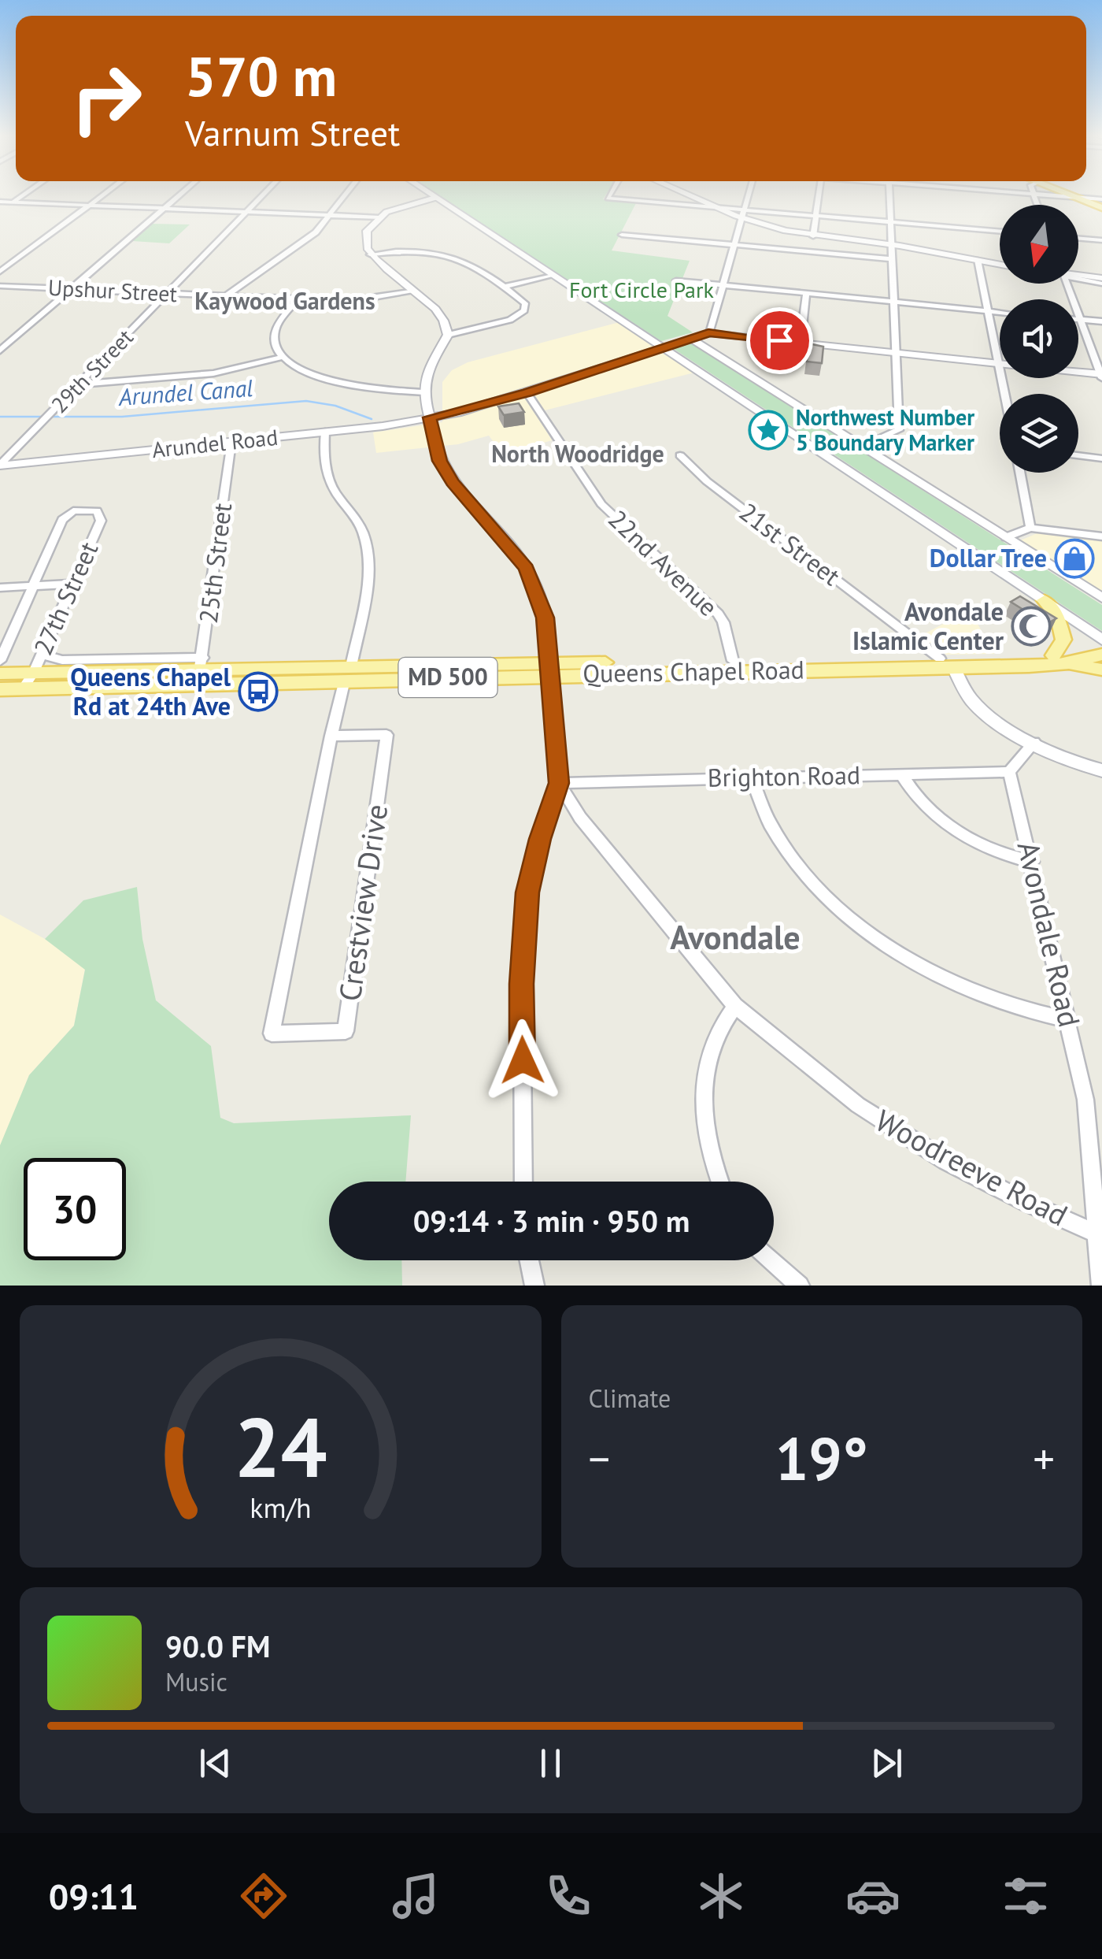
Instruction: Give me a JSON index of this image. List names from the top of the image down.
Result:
{
  "streets": {
    "main road": ["Queens Chapel Road", "MD 500"],
    "street": [
      "Upshur Street",
      "29th Street",
      "Arundel Road",
      "21st Street",
      "25th Street",
      "22nd Avenue",
      "27th Street",
      "Brighton Road",
      "Crestview Drive",
      "Avondale Road",
      "Woodreeve Road"
    ]
  },
  "crossings": [
    ["Upshur Street", "29th Street"],
    ["29th Street", "Arundel Road"],
    ["Arundel Road", "25th Street"],
    ["Arundel Road", "22nd Avenue"],
    ["Arundel Road", "Crestview Drive"],
    ["21st Street", "Queens Chapel Road"],
    ["25th Street", "Queens Chapel Road"],
    ["22nd Avenue", "Queens Chapel Road"],
    ["27th Street", "Queens Chapel Road"],
    ["Queens Chapel Road", "Crestview Drive"],
    ["Brighton Road", "Avondale Road"],
    ["Brighton Road", "Woodreeve Road"],
    ["Avondale Road", "Woodreeve Road"]
  ],
  "districts": ["Kaywood Gardens", "North Woodridge", "Avondale"],
  "water": ["Arundel Canal"],
  "parks": ["Fort Circle Park"],
  "places": {
    "place": ["Northwest Number 5 Boundary Marker"],
    "shop": ["Dollar Tree"],
    "mosque": ["Avondale Islamic Center"],
    "bus stop": ["Queens Chapel Rd at 24th Ave"]
  },
  "north": "bottom",
  "page": {
    "turn": ["570 m", "Varnum Street"],
    "limit": "30",
    "trip": "09:14 · 3 min · 950 m",
    "tile": "Climate",
    "heat": ["−", "19°", "+"],
    "song": ["90.0 FM", "Music"],
    "tabs": "09:11",
    "gauge": ["24", "km/h"]
  }
}
